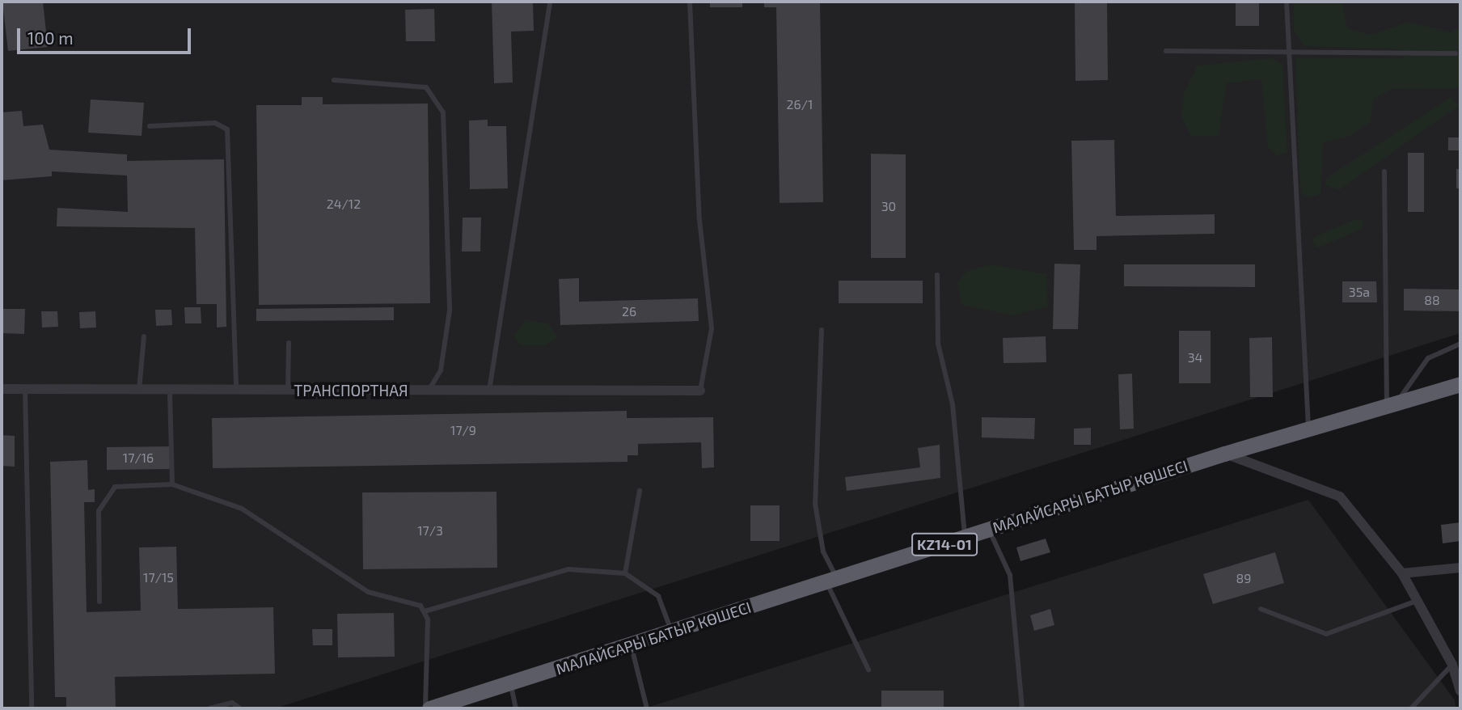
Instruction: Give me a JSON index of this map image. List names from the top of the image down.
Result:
{
  "streets": {
    "highway": ["МАЛАЙСАРЫ БАТЫР КӨШЕСІ", "KZ14-01"],
    "street": ["ТРАНСПОРТНАЯ"]
  },
  "house_numbers": [
    "26/1",
    "24/12",
    "30",
    "35а",
    "88",
    "26",
    "34",
    "17/9",
    "17/16",
    "17/3",
    "17/15",
    "89"
  ],
  "scale_bar": "100 m"
}
